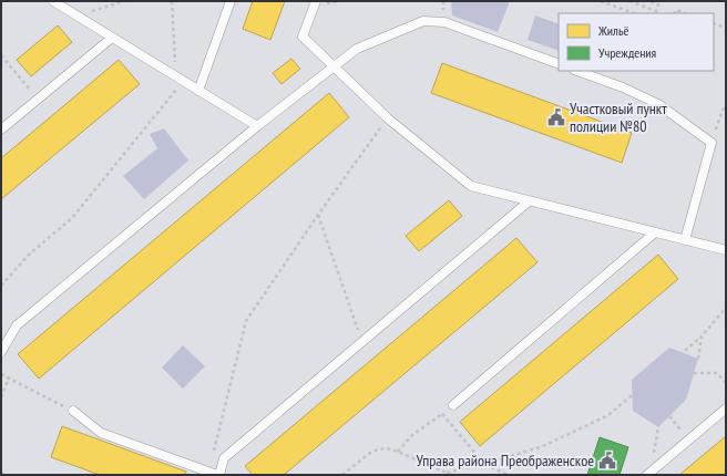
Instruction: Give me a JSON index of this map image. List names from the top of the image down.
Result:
{
  "places": {
    "public building": ["Участковый пункт полиции №80", "Управа района Преображенское"]
  },
  "legend": ["Жильё", "Учреждения"]
}
